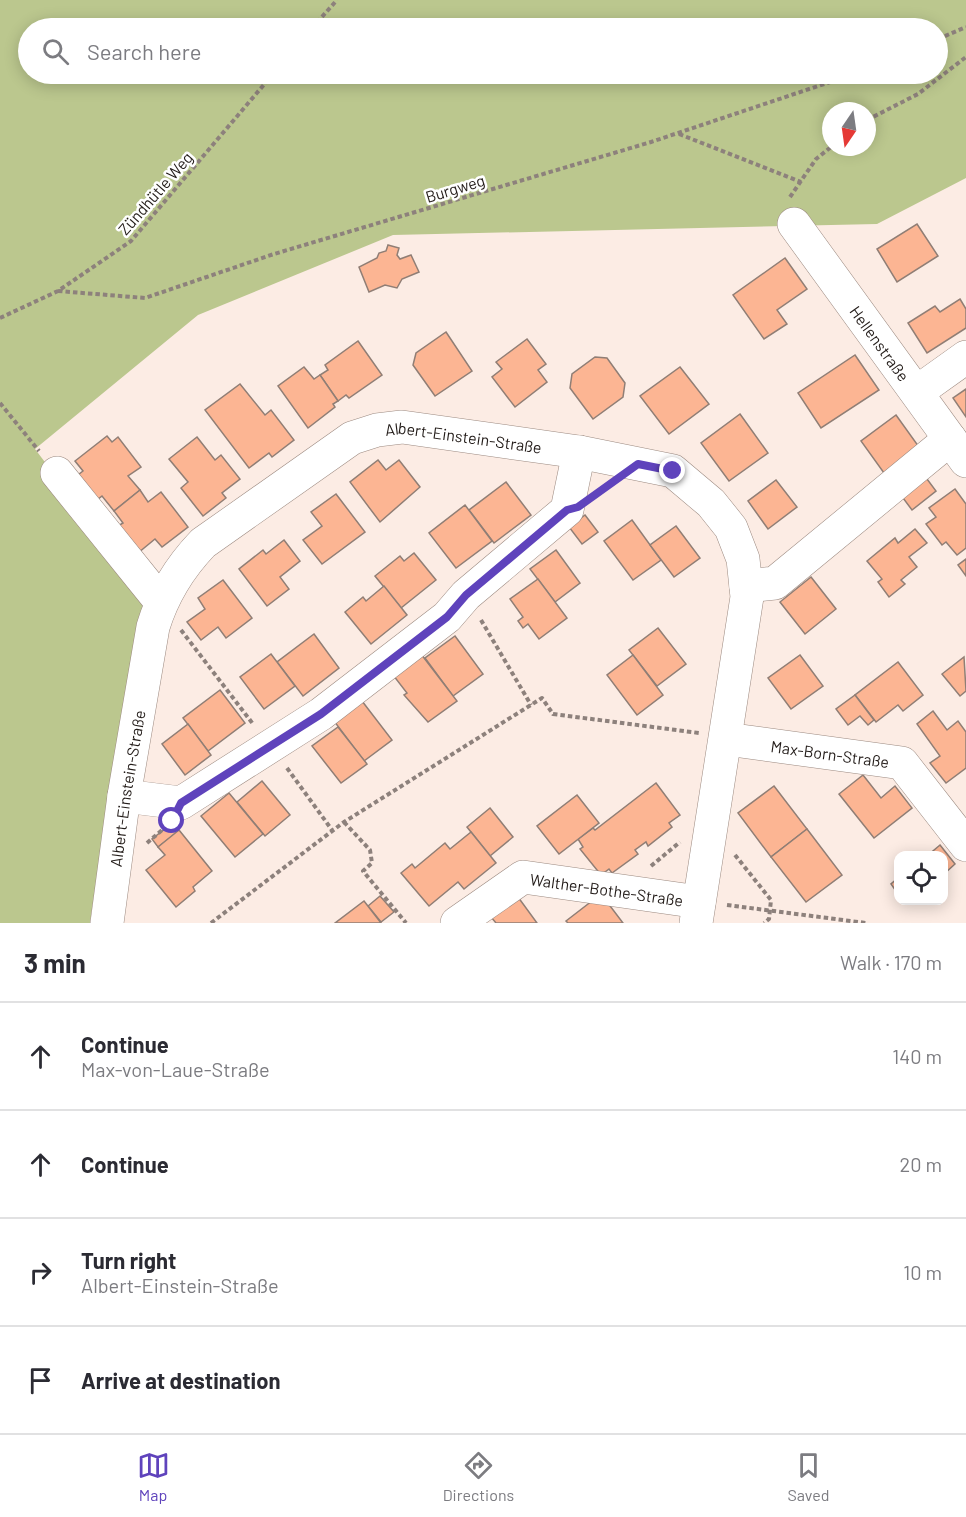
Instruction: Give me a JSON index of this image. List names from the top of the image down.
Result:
{
  "streets": {
    "street": [
      "Hellenstraße",
      "Albert-Einstein-Straße",
      "Max-Born-Straße",
      "Walther-Bothe-Straße"
    ],
    "path": ["Burgweg", "Zündhütle Weg"]
  },
  "crossings": [
    ["Burgweg", "Zündhütle Weg"],
    ["Albert-Einstein-Straße", "Max-Born-Straße"],
    ["Albert-Einstein-Straße", "Walther-Bothe-Straße"]
  ],
  "north": "bottom",
  "page": {
    "search": "Search here",
    "heading": ["3 min", "Walk · 170 m"],
    "list": [
      ["Continue", "Max-von-Laue-Straße", "140 m"],
      ["Continue", "20 m"],
      ["Turn right", "Albert-Einstein-Straße", "10 m"],
      "Arrive at destination"
    ],
    "nav": ["Map", "Directions", "Saved"]
  }
}
